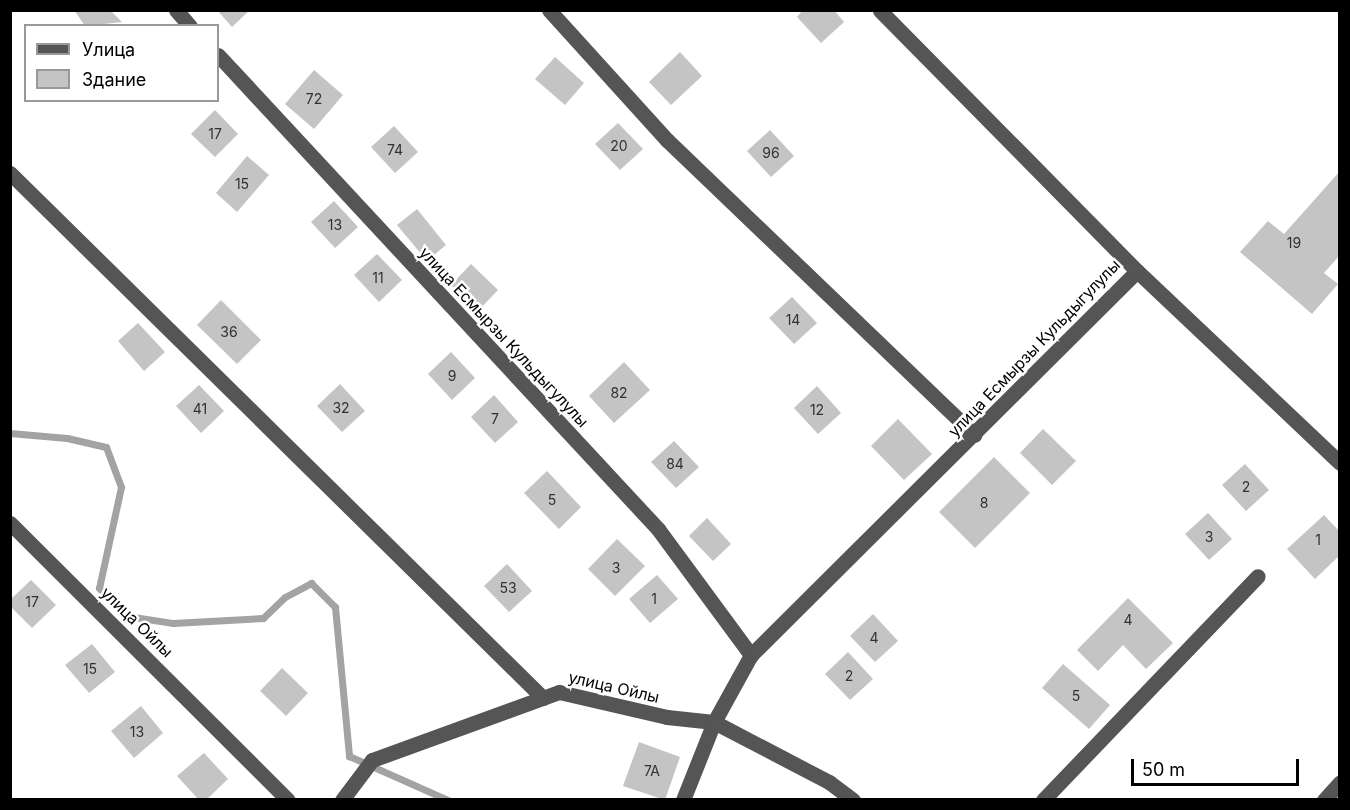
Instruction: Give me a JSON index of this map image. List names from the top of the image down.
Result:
{
  "streets": {
    "street": ["улица Есмырзы Кульдыгулулы", "улица Ойлы"]
  },
  "crossings": [
    ["улица Есмырзы Кульдыгулулы", "улица Ойлы"]
  ],
  "house_numbers": [
    "72",
    "17",
    "20",
    "74",
    "96",
    "15",
    "13",
    "19",
    "11",
    "14",
    "36",
    "9",
    "82",
    "32",
    "41",
    "12",
    "7",
    "84",
    "2",
    "5",
    "8",
    "3",
    "1",
    "3",
    "53",
    "1",
    "17",
    "4",
    "4",
    "15",
    "2",
    "5",
    "13",
    "7А"
  ],
  "legend": ["Улица", "Здание"],
  "scale_bar": "50 m"
}
